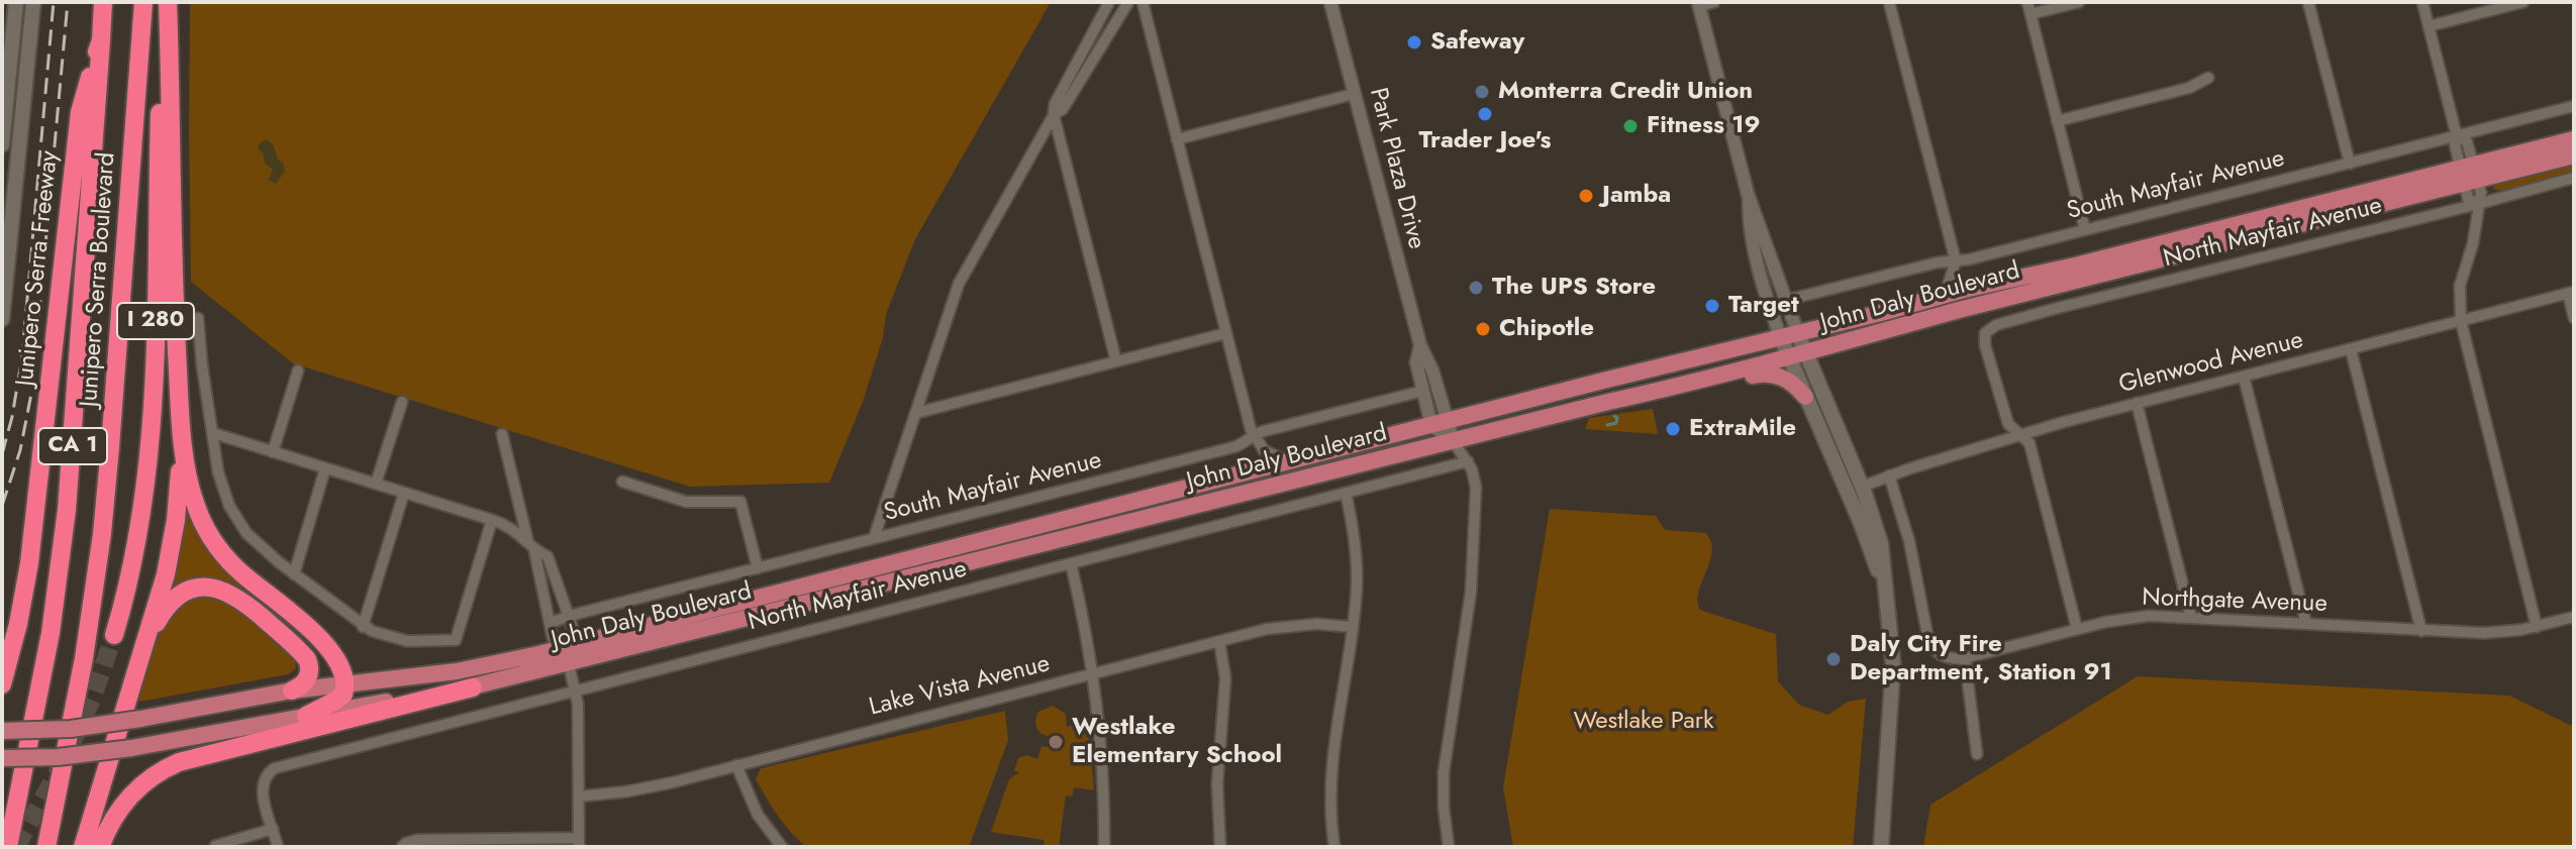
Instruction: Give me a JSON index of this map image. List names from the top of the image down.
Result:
{
  "streets": {
    "highway": [
      "Junipero Serra Freeway",
      "Junipero Serra Boulevard",
      "I 280",
      "CA 1"
    ],
    "main road": ["John Daly Boulevard"],
    "street": [
      "Park Plaza Drive",
      "South Mayfair Avenue",
      "North Mayfair Avenue",
      "Glenwood Avenue",
      "Northgate Avenue",
      "Lake Vista Avenue"
    ]
  },
  "crossings": [
    ["Park Plaza Drive", "South Mayfair Avenue"],
    ["Park Plaza Drive", "John Daly Boulevard"],
    ["North Mayfair Avenue", "Glenwood Avenue"],
    ["Junipero Serra Freeway", "Junipero Serra Boulevard"]
  ],
  "parks": ["Westlake Park"],
  "places": [
    "Safeway",
    "Monterra Credit Union",
    "Trader Joe's",
    "Fitness 19",
    "Jamba",
    "The UPS Store",
    "Target",
    "Chipotle",
    "ExtraMile",
    "Daly City Fire Department, Station 91",
    "Westlake Elementary School"
  ]
}
